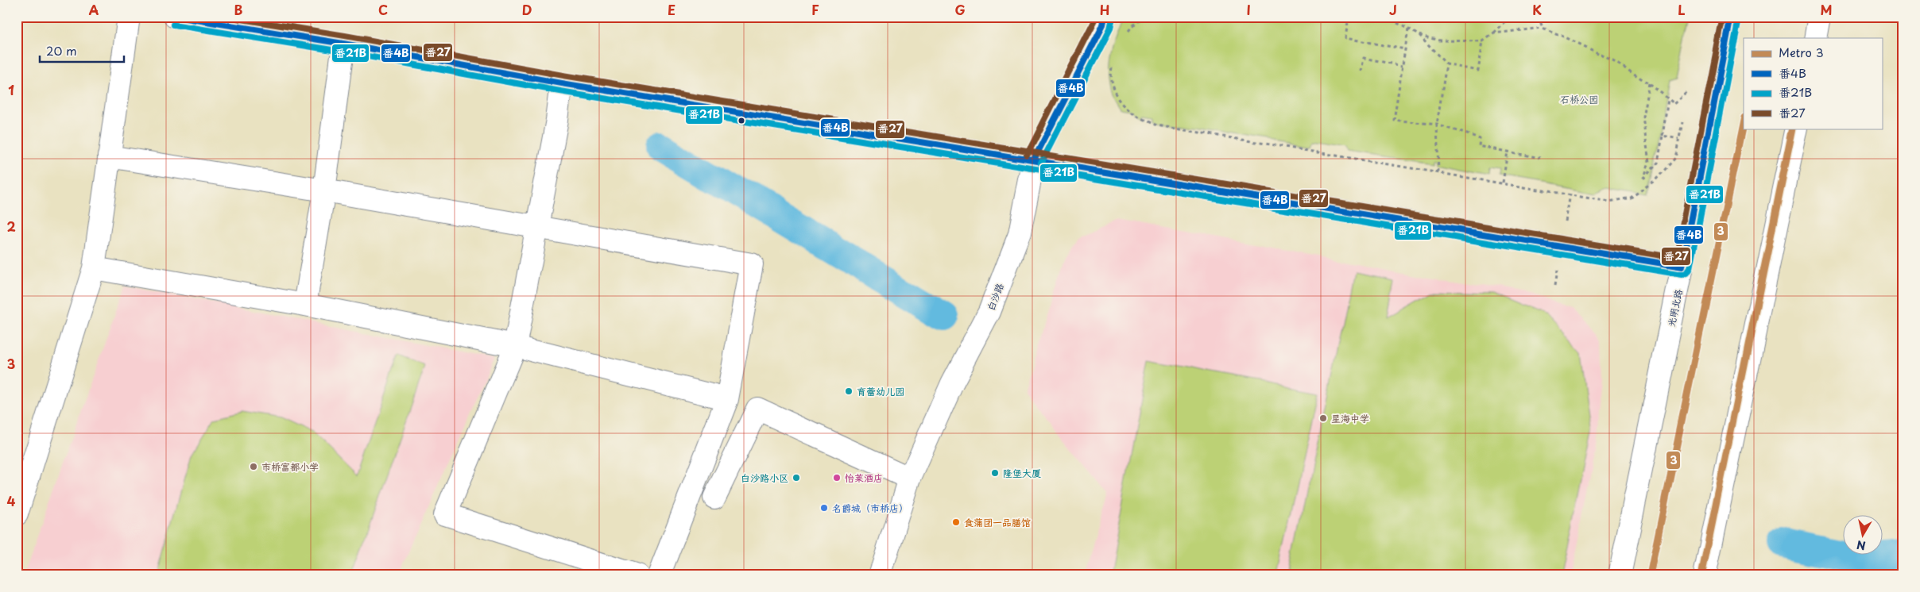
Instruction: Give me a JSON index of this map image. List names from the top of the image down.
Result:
{
  "streets": {
    "street": ["白沙路", "光明北路"]
  },
  "parks": ["石桥公园"],
  "places": [
    "育蕾幼儿园",
    "星海中学",
    "市桥富都小学",
    "隆堡大厦",
    "白沙路小区",
    "怡莱酒店",
    "名爵城（市桥店）",
    "食蒲团一品膳馆"
  ],
  "lines": [
    "transit line 番4B",
    "transit line 番27",
    "transit line 番21B",
    "metro line 3"
  ],
  "legend": [
    "Metro 3",
    "番4B",
    "番21B",
    "番27"
  ],
  "scale_bar": "20 m",
  "north": "bottom",
  "grid": {
    "columns": [
      "A",
      "B",
      "C",
      "D",
      "E",
      "F",
      "G",
      "H",
      "I",
      "J",
      "K",
      "L",
      "M"
    ],
    "rows": [
      "1",
      "2",
      "3",
      "4"
    ]
  }
}
